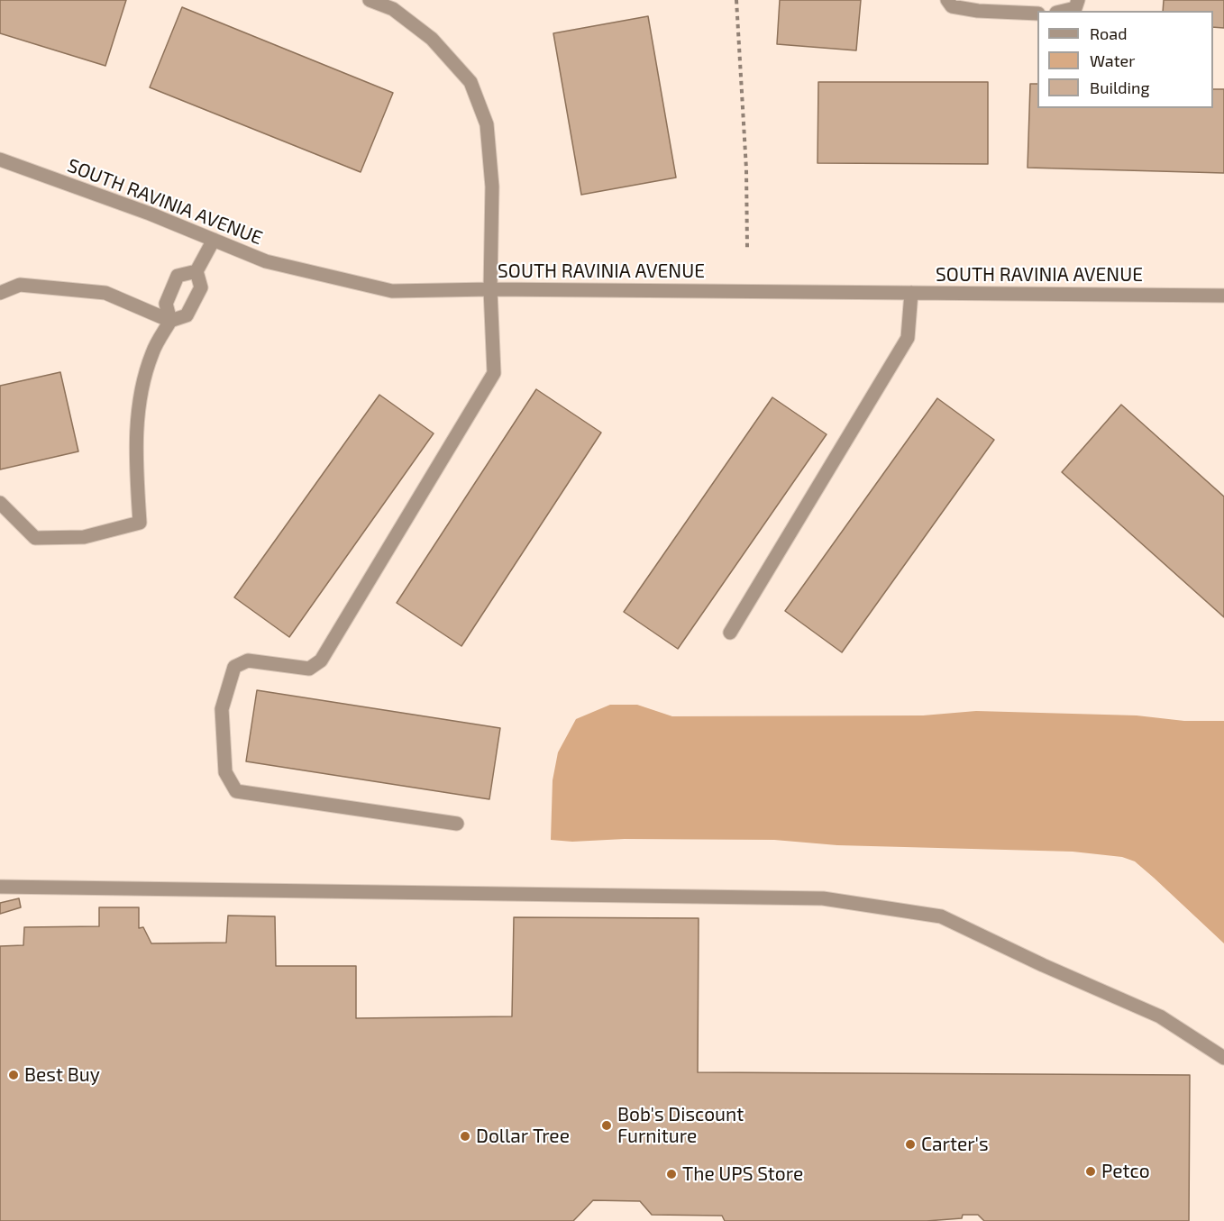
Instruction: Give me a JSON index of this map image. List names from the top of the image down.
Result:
{
  "streets": {
    "street": ["SOUTH RAVINIA AVENUE"]
  },
  "places": [
    "Best Buy",
    "Bob's Discount Furniture",
    "Dollar Tree",
    "Carter's",
    "Petco",
    "The UPS Store"
  ],
  "legend": ["Road", "Water", "Building"]
}
